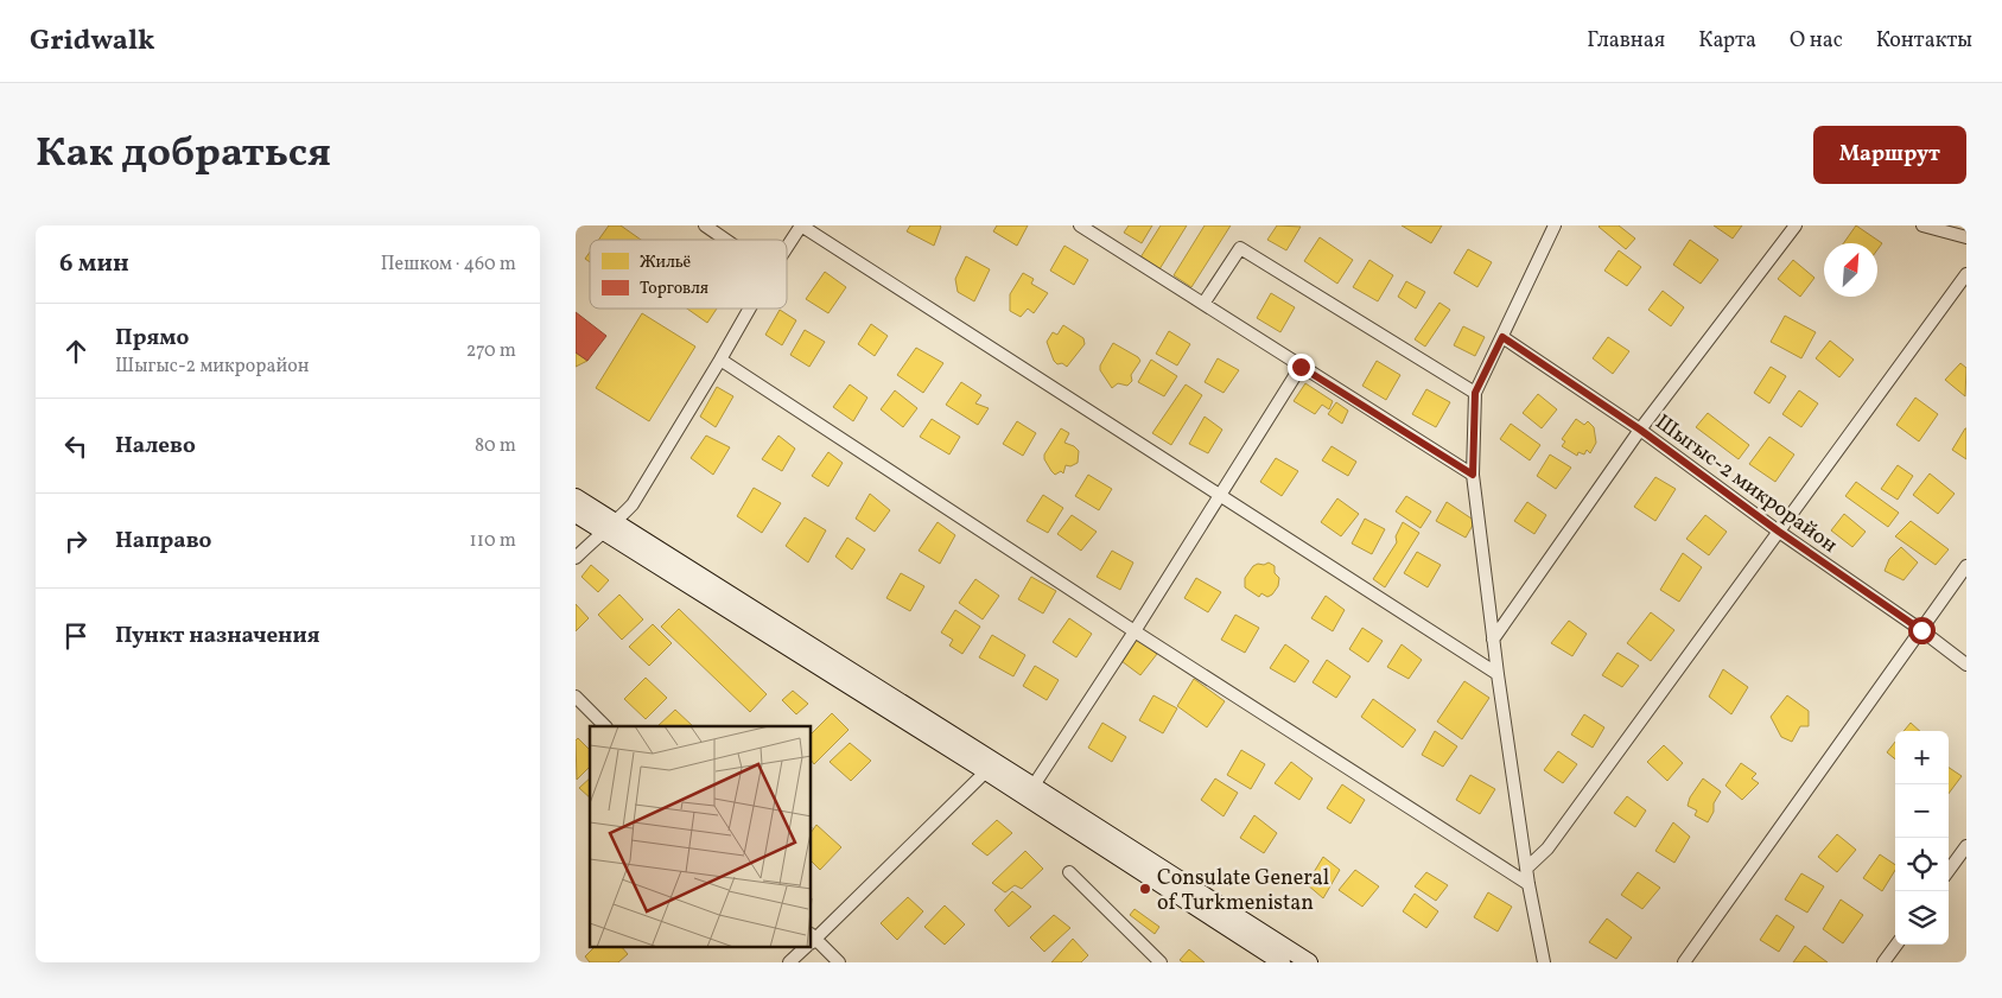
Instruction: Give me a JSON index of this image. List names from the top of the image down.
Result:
{
  "streets": {
    "street": ["Шыгыс-2 микрорайон"]
  },
  "places": ["Consulate General of Turkmenistan"],
  "legend": ["Жильё", "Торговля"],
  "north": "top right",
  "page": {
    "header": "Gridwalk",
    "nav": [
      "Главная",
      "Карта",
      "О нас",
      "Контакты"
    ],
    "title": "Как добраться",
    "buttons": "Маршрут",
    "heading": ["6 мин", "Пешком · 460 m"],
    "list": [
      ["Прямо", "Шыгыс-2 микрорайон", "270 m"],
      ["Налево", "80 m"],
      ["Направо", "110 m"],
      "Пункт назначения"
    ],
    "map_buttons": ["+", "−"]
  }
}
